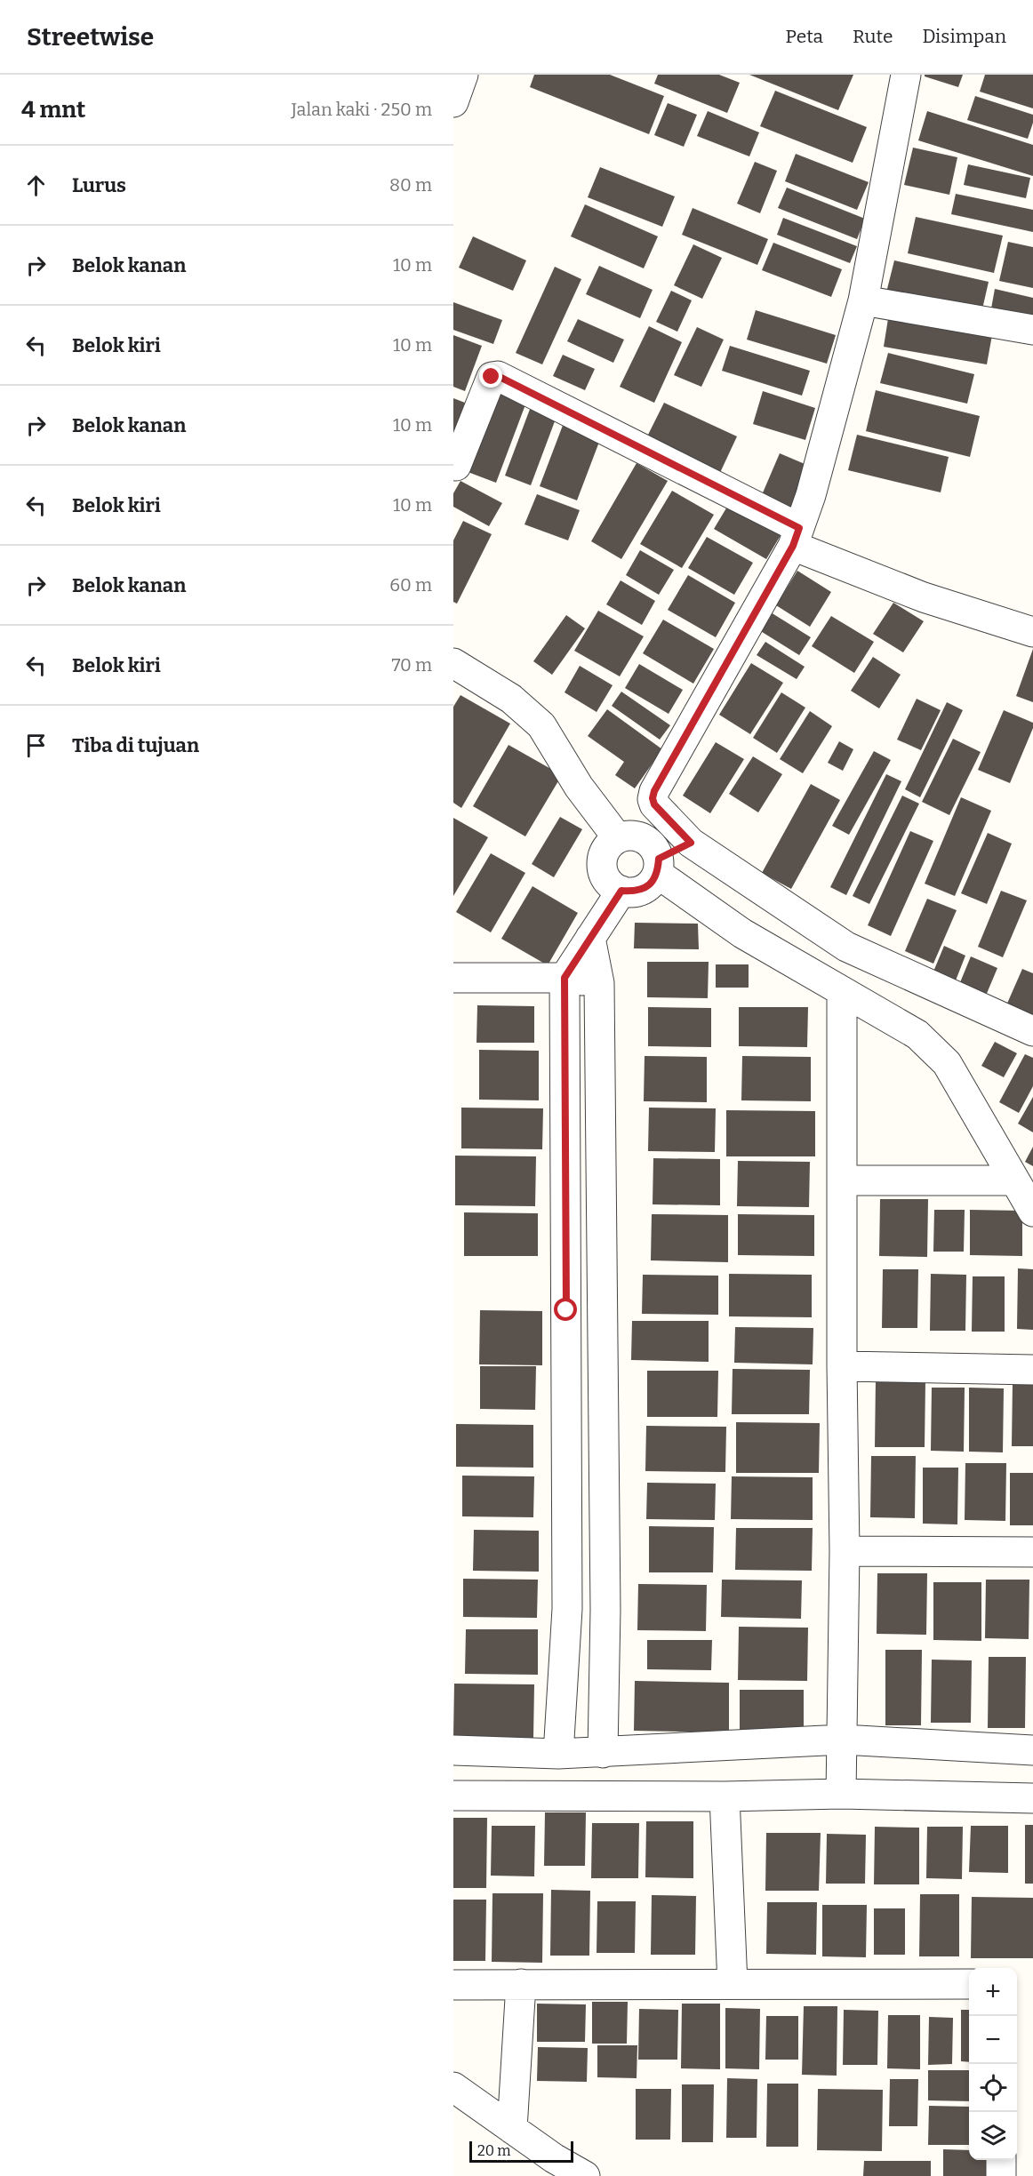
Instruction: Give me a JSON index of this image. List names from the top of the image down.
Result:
{
  "scale_bar": "20 m",
  "page": {
    "header": "Streetwise",
    "nav": ["Peta", "Rute", "Disimpan"],
    "heading": ["4 mnt", "Jalan kaki · 250 m"],
    "list": [
      ["Lurus", "80 m"],
      ["Belok kanan", "10 m"],
      ["Belok kiri", "10 m"],
      ["Belok kanan", "10 m"],
      ["Belok kiri", "10 m"],
      ["Belok kanan", "60 m"],
      ["Belok kiri", "70 m"],
      "Tiba di tujuan"
    ],
    "map_buttons": ["+", "−"],
    "scale": "20 m"
  }
}
